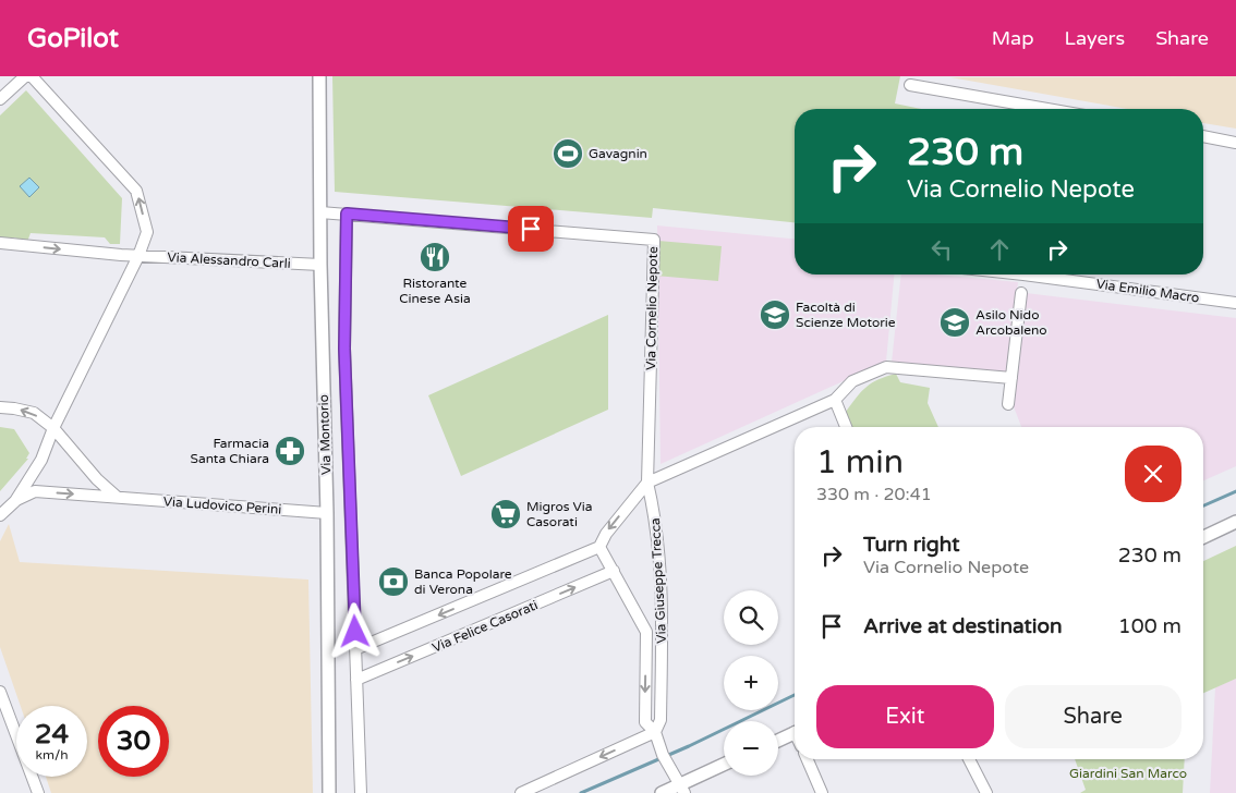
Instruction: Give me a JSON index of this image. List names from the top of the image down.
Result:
{
  "streets": {
    "street": [
      "Via Alessandro Carli",
      "Via Emilio Macro",
      "Via Cornelio Nepote",
      "Via Montorio",
      "Via Ludovico Perini",
      "Via Giuseppe Trecca",
      "Via Felice Casorati"
    ]
  },
  "crossings": [
    ["Via Alessandro Carli", "Via Montorio"],
    ["Via Cornelio Nepote", "Via Montorio"],
    ["Via Cornelio Nepote", "Via Giuseppe Trecca"],
    ["Via Montorio", "Via Ludovico Perini"],
    ["Via Montorio", "Via Felice Casorati"],
    ["Via Giuseppe Trecca", "Via Felice Casorati"]
  ],
  "one_way": ["Via Alessandro Carli"],
  "parks": ["Giardini San Marco"],
  "places": {
    "sports": ["Gavagnin"],
    "restaurant": ["Ristorante Cinese Asia"],
    "school or university": ["Facoltà di Scienze Motorie", "Asilo Nido Arcobaleno"],
    "pharmacy": ["Farmacia Santa Chiara"],
    "supermarket": ["Migros Via Casorati"],
    "bank": ["Banca Popolare di Verona"]
  },
  "page": {
    "header": "GoPilot",
    "nav": ["Map", "Layers", "Share"],
    "turn": ["230 m", "Via Cornelio Nepote"],
    "heading": ["1 min", "330 m · 20:41"],
    "list": [
      {
        "name": "Turn right",
        "note": "Via Cornelio Nepote",
        "value": "230 m"
      },
      {
        "name": "Arrive at destination",
        "value": "100 m"
      }
    ],
    "map_buttons": ["+", "−"],
    "buttons": ["Exit", "Share"],
    "speed": "24 km/h",
    "limit": "30"
  }
}
